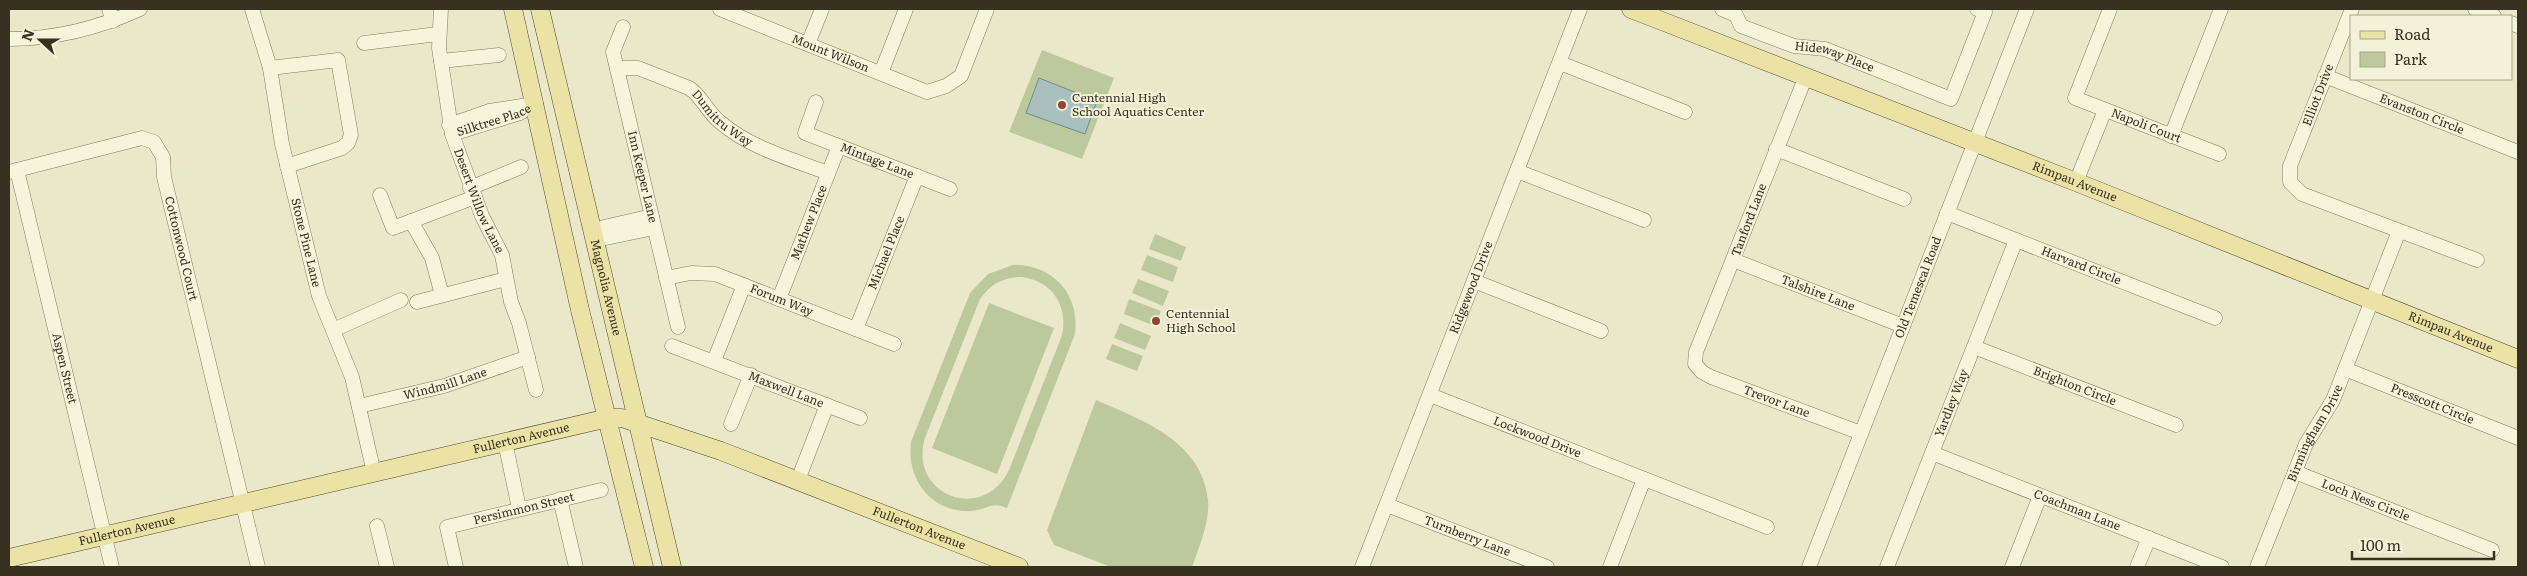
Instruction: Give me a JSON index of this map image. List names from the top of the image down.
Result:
{
  "streets": {
    "main road": ["Rimpau Avenue", "Magnolia Avenue", "Fullerton Avenue"],
    "street": [
      "Mount Wilson",
      "Hideway Place",
      "Elliot Drive",
      "Evanston Circle",
      "Dumitru Way",
      "Silktree Place",
      "Napoli Court",
      "Mintage Lane",
      "Inn Keeper Lane",
      "Desert Willow Lane",
      "Tanford Lane",
      "Mathew Place",
      "Stone Pine Lane",
      "Cottonwood Court",
      "Michael Place",
      "Harvard Circle",
      "Ridgewood Drive",
      "Old Temescal Road",
      "Talshire Lane",
      "Forum Way",
      "Aspen Street",
      "Windmill Lane",
      "Brighton Circle",
      "Maxwell Lane",
      "Trevor Lane",
      "Yardley Way",
      "Presscott Circle",
      "Birmingham Drive",
      "Lockwood Drive",
      "Loch Ness Circle",
      "Persimmon Street",
      "Coachman Lane",
      "Turnberry Lane"
    ]
  },
  "crossings": [
    ["Elliot Drive", "Evanston Circle"],
    ["Elliot Drive", "Birmingham Drive"],
    ["Dumitru Way", "Inn Keeper Lane"],
    ["Dumitru Way", "Mathew Place"],
    ["Silktree Place", "Desert Willow Lane"],
    ["Mintage Lane", "Mathew Place"],
    ["Mintage Lane", "Michael Place"],
    ["Inn Keeper Lane", "Forum Way"],
    ["Rimpau Avenue", "Tanford Lane"],
    ["Rimpau Avenue", "Old Temescal Road"],
    ["Rimpau Avenue", "Birmingham Drive"],
    ["Desert Willow Lane", "Windmill Lane"],
    ["Tanford Lane", "Talshire Lane"],
    ["Tanford Lane", "Trevor Lane"],
    ["Mathew Place", "Forum Way"],
    ["Stone Pine Lane", "Windmill Lane"],
    ["Stone Pine Lane", "Fullerton Avenue"],
    ["Cottonwood Court", "Aspen Street"],
    ["Cottonwood Court", "Fullerton Avenue"],
    ["Michael Place", "Forum Way"],
    ["Harvard Circle", "Old Temescal Road"],
    ["Harvard Circle", "Yardley Way"],
    ["Magnolia Avenue", "Fullerton Avenue"],
    ["Ridgewood Drive", "Lockwood Drive"],
    ["Ridgewood Drive", "Turnberry Lane"],
    ["Old Temescal Road", "Talshire Lane"],
    ["Old Temescal Road", "Trevor Lane"],
    ["Aspen Street", "Fullerton Avenue"],
    ["Brighton Circle", "Yardley Way"],
    ["Yardley Way", "Coachman Lane"],
    ["Presscott Circle", "Birmingham Drive"],
    ["Birmingham Drive", "Loch Ness Circle"]
  ],
  "places": ["Centennial High School Aquatics Center", "Centennial High School"],
  "legend": ["Road", "Park"],
  "scale_bar": "100 m",
  "north": "left"
}
